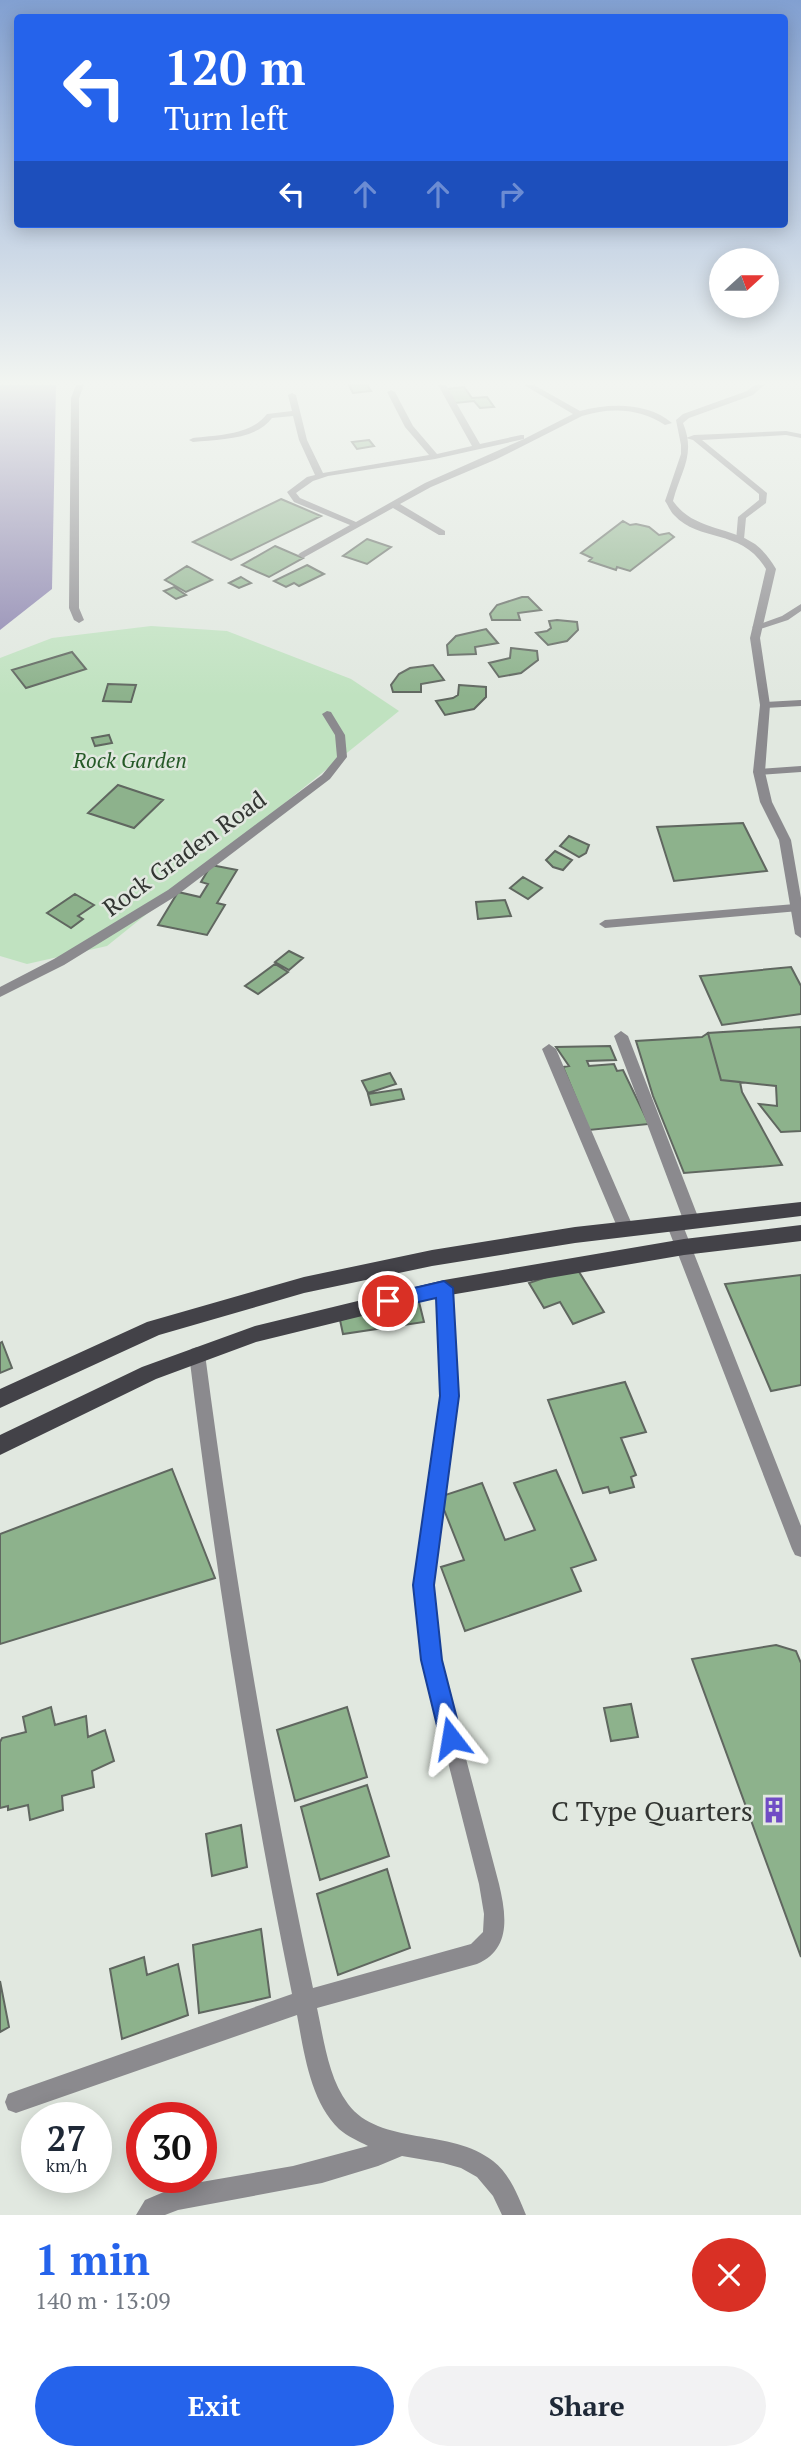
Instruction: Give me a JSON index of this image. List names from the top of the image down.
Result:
{
  "streets": {
    "street": ["Rock Graden Road"]
  },
  "parks": ["Rock Garden"],
  "places": {
    "building": ["C Type Quarters"]
  },
  "north": "right",
  "page": {
    "turn": ["120 m", "Turn left"],
    "speed": "27 km/h",
    "limit": "30",
    "heading": ["1 min", "140 m · 13:09"],
    "buttons": ["Exit", "Share"]
  }
}
